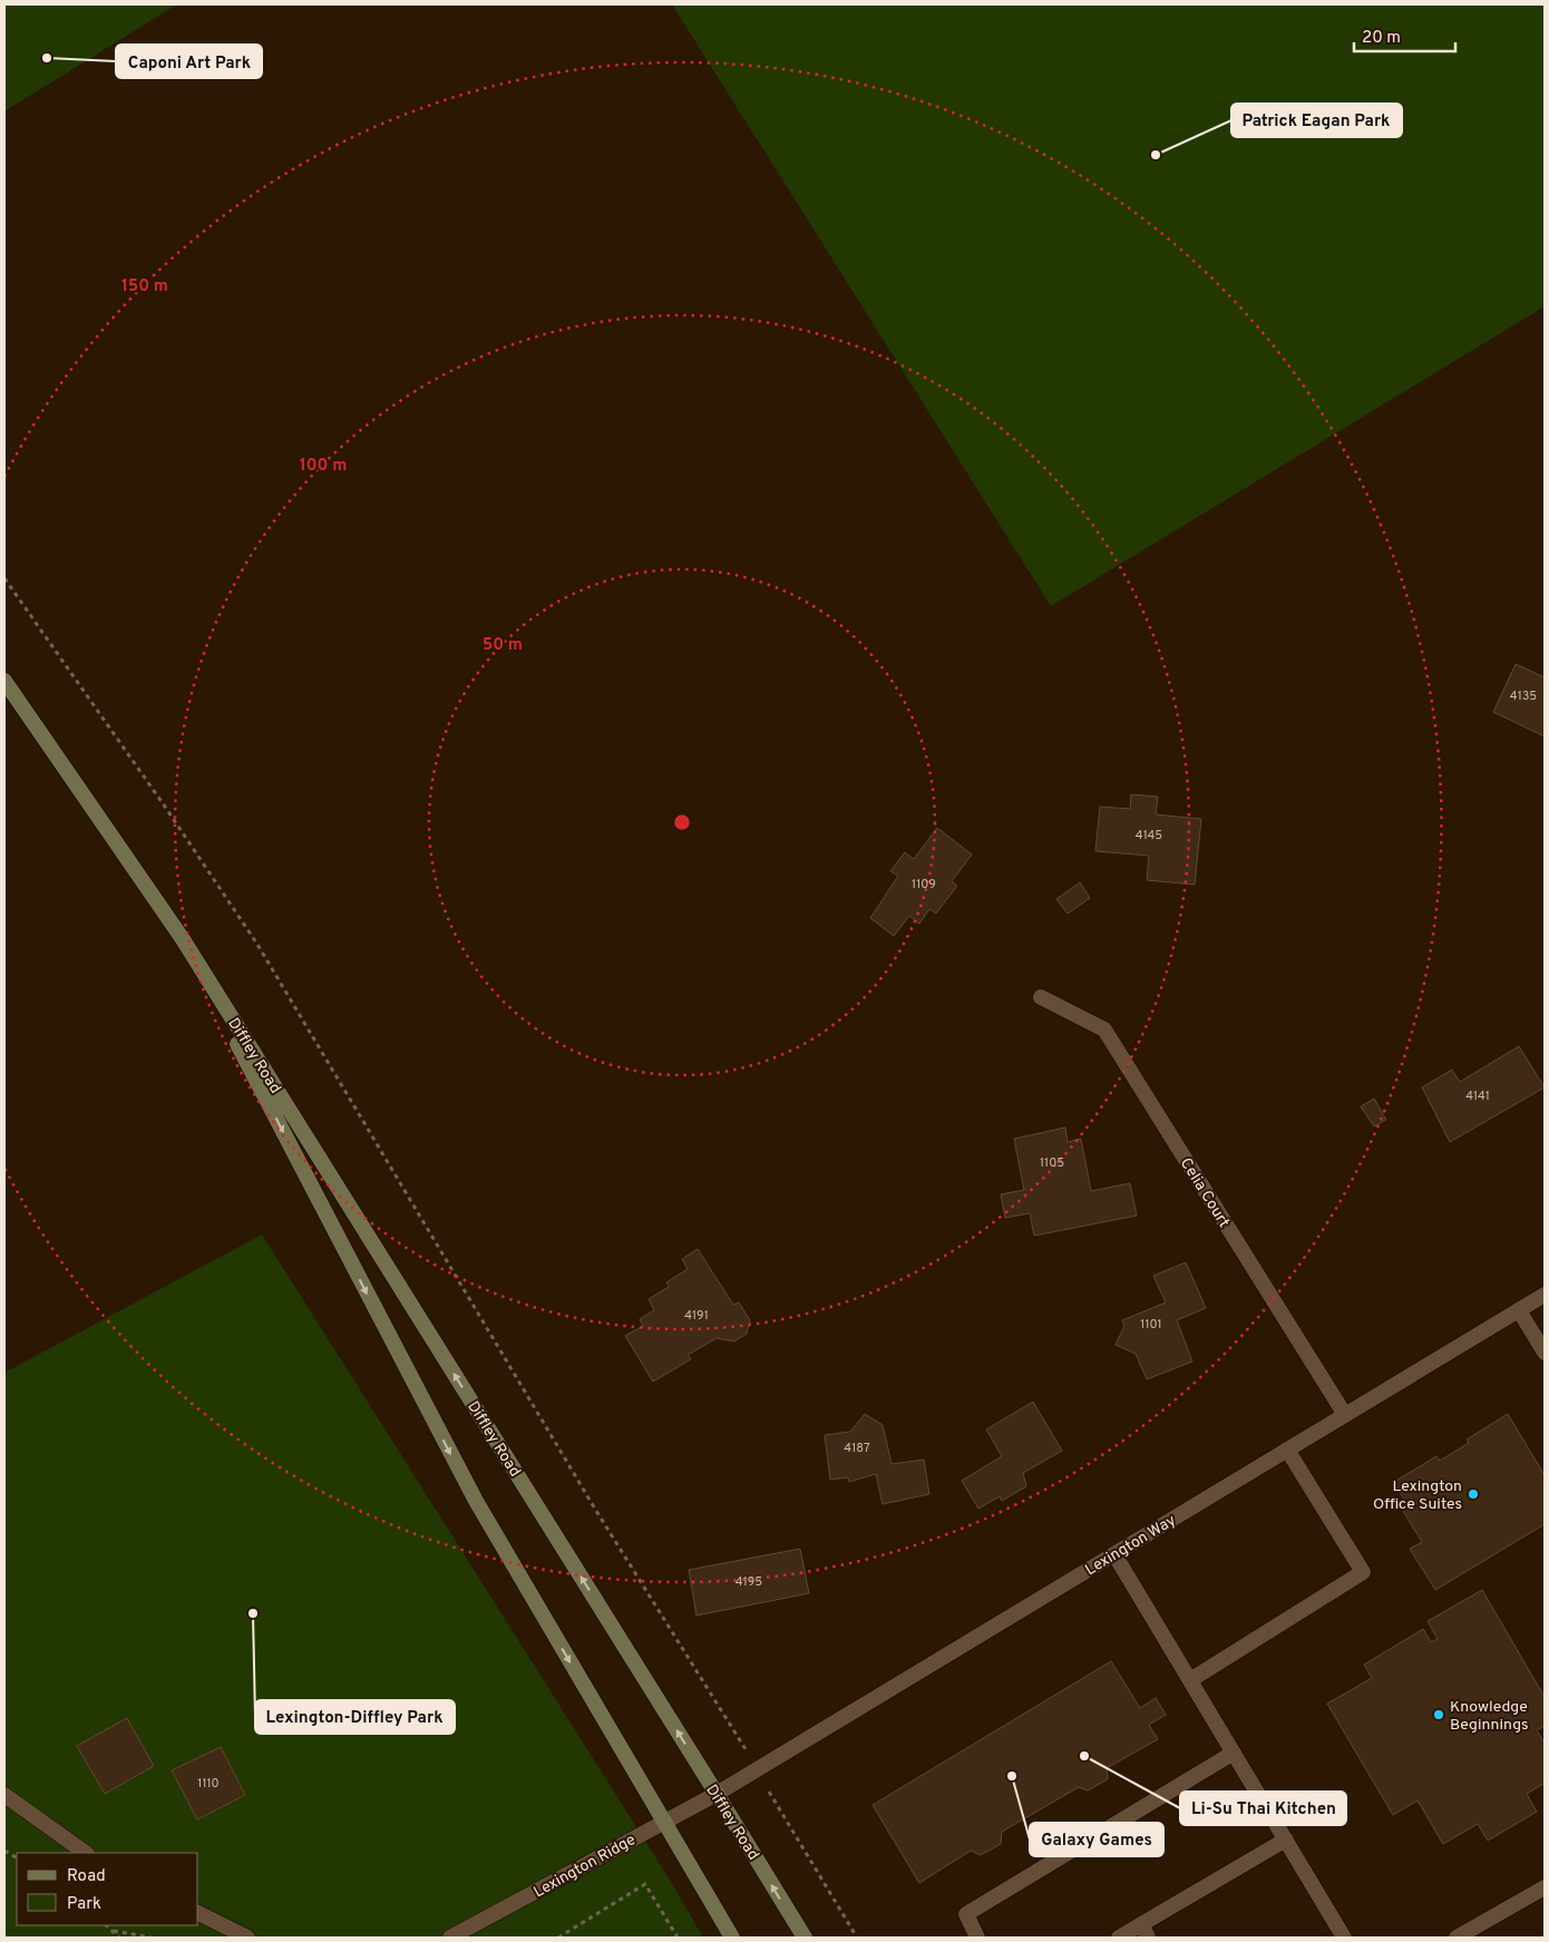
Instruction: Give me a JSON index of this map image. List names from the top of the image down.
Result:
{
  "streets": {
    "main road": ["Diffley Road"],
    "street": ["Celia Court", "Lexington Way", "Lexington Ridge"]
  },
  "crossings": [
    ["Diffley Road", "Lexington Way"],
    ["Diffley Road", "Lexington Ridge"],
    ["Celia Court", "Lexington Way"],
    ["Lexington Way", "Lexington Ridge"]
  ],
  "places": [
    "Caponi Art Park",
    "Patrick Eagan Park",
    "Lexington Office Suites",
    "Lexington-Diffley Park",
    "Knowledge Beginnings",
    "Li-Su Thai Kitchen",
    "Galaxy Games"
  ],
  "house_numbers": [
    "4135",
    "4145",
    "1109",
    "4141",
    "1105",
    "4191",
    "1101",
    "4187",
    "4195",
    "1110"
  ],
  "legend": ["Road", "Park"],
  "scale_bar": "20 m",
  "rings": ["150 m", "100 m", "50 m"]
}
